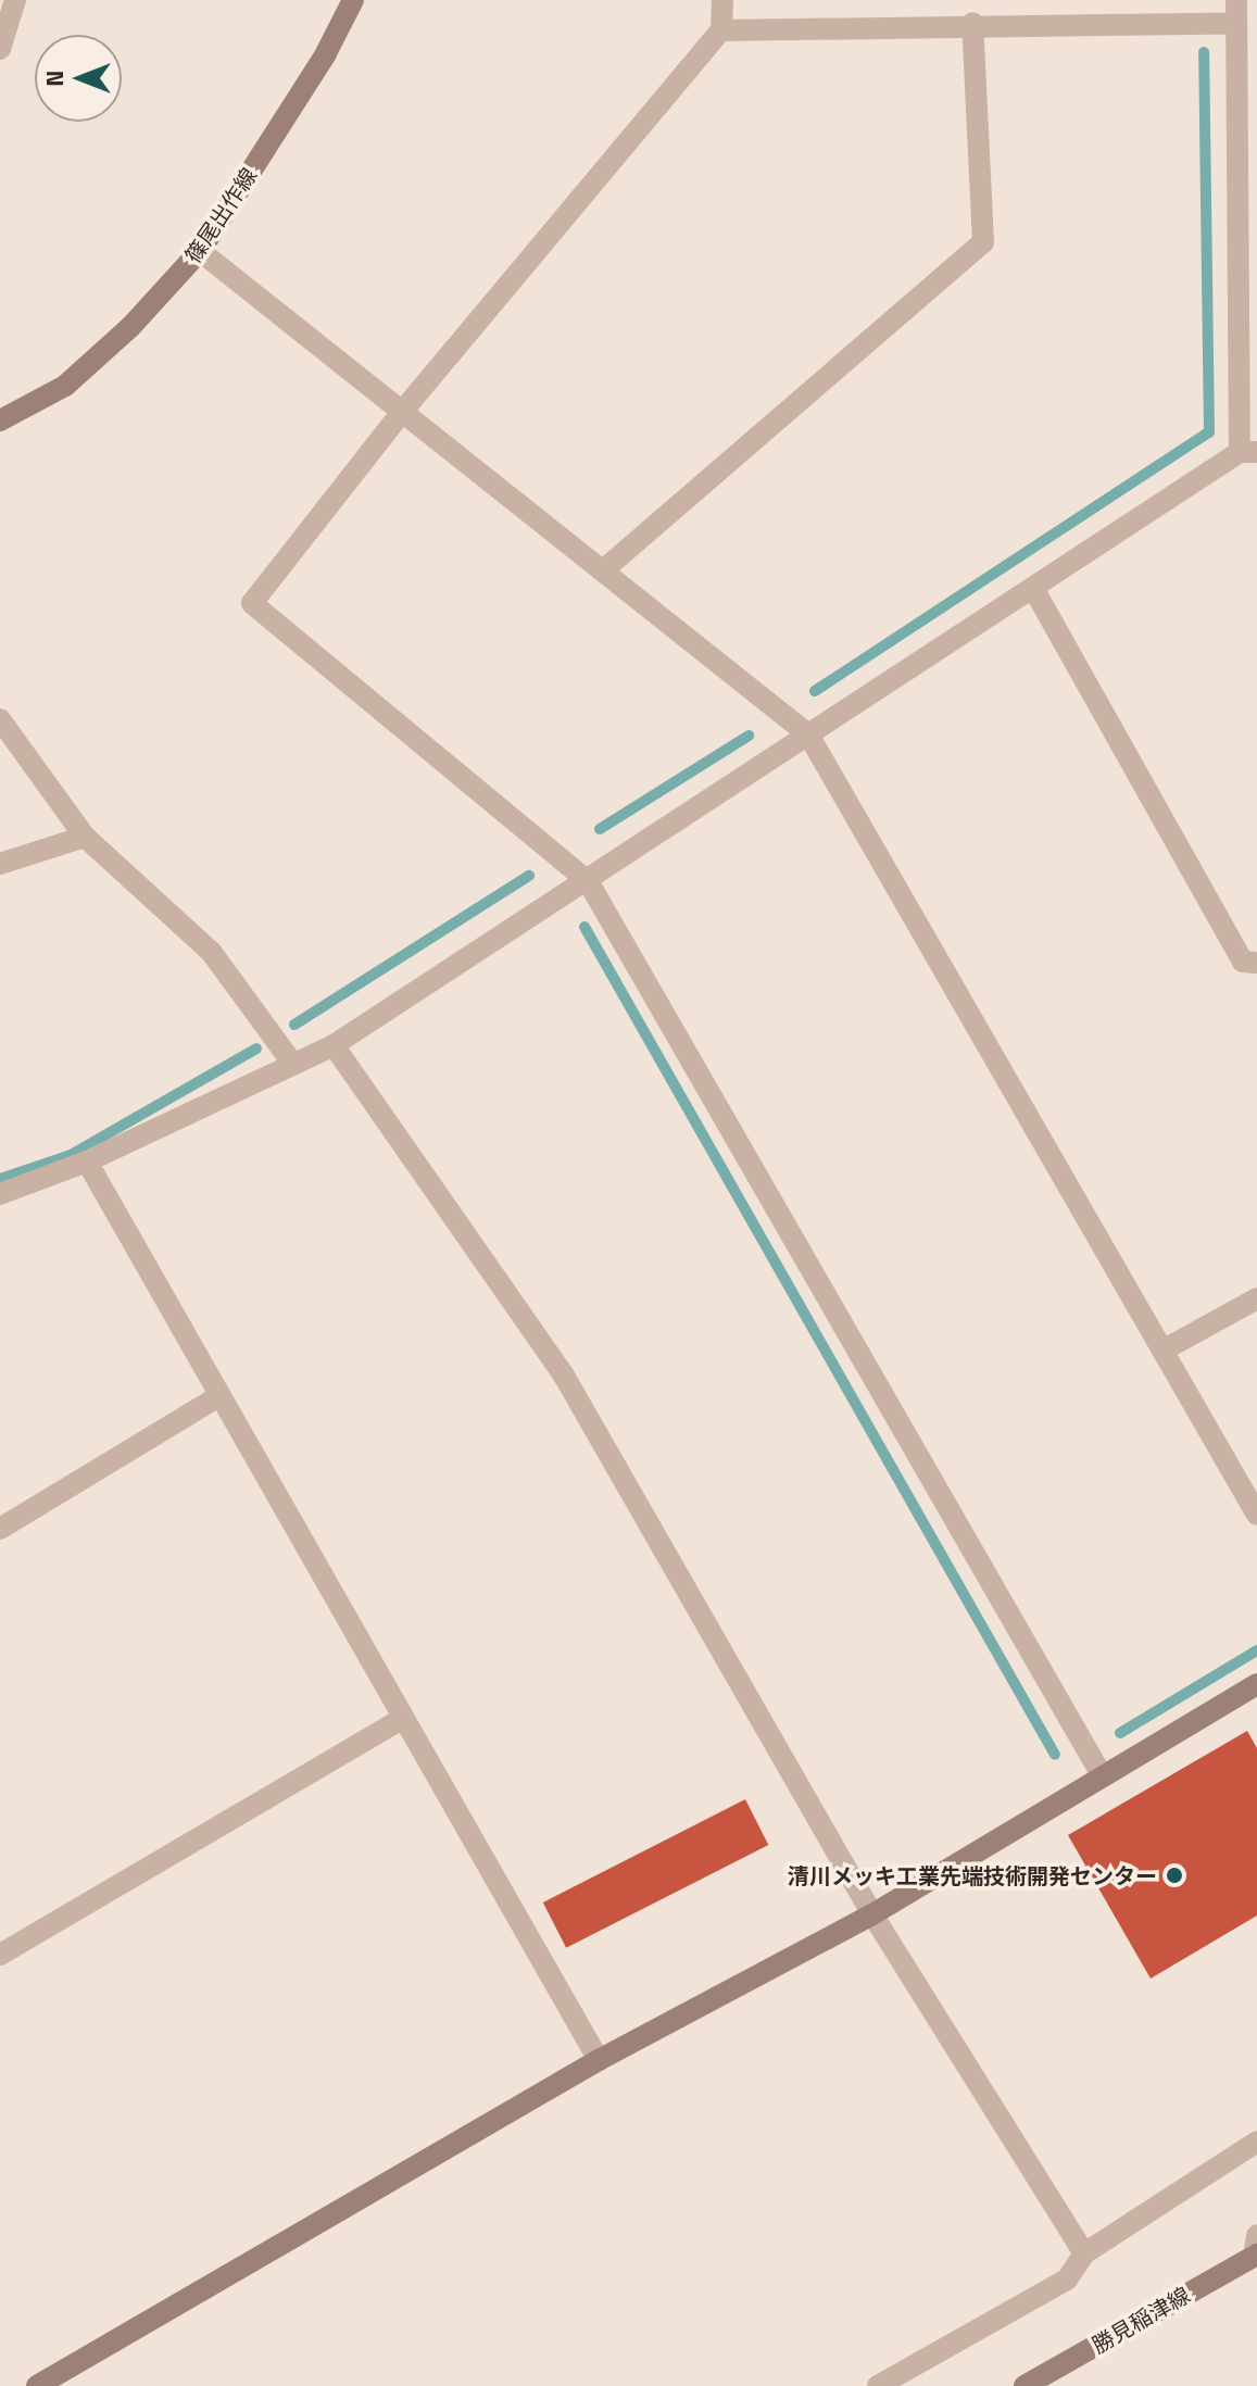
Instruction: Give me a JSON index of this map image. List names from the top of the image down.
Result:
{
  "streets": {
    "street": ["篠尾出作線", "勝見稲津線"]
  },
  "places": ["清川メッキ工業先端技術開発センター"],
  "north": "left"
}
